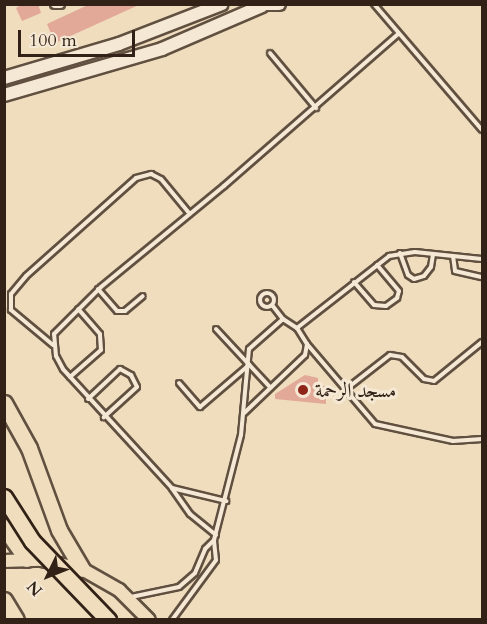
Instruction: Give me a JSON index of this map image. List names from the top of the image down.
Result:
{
  "places": ["مسجد الرحمة"],
  "scale_bar": "100 m",
  "north": "bottom left"
}
